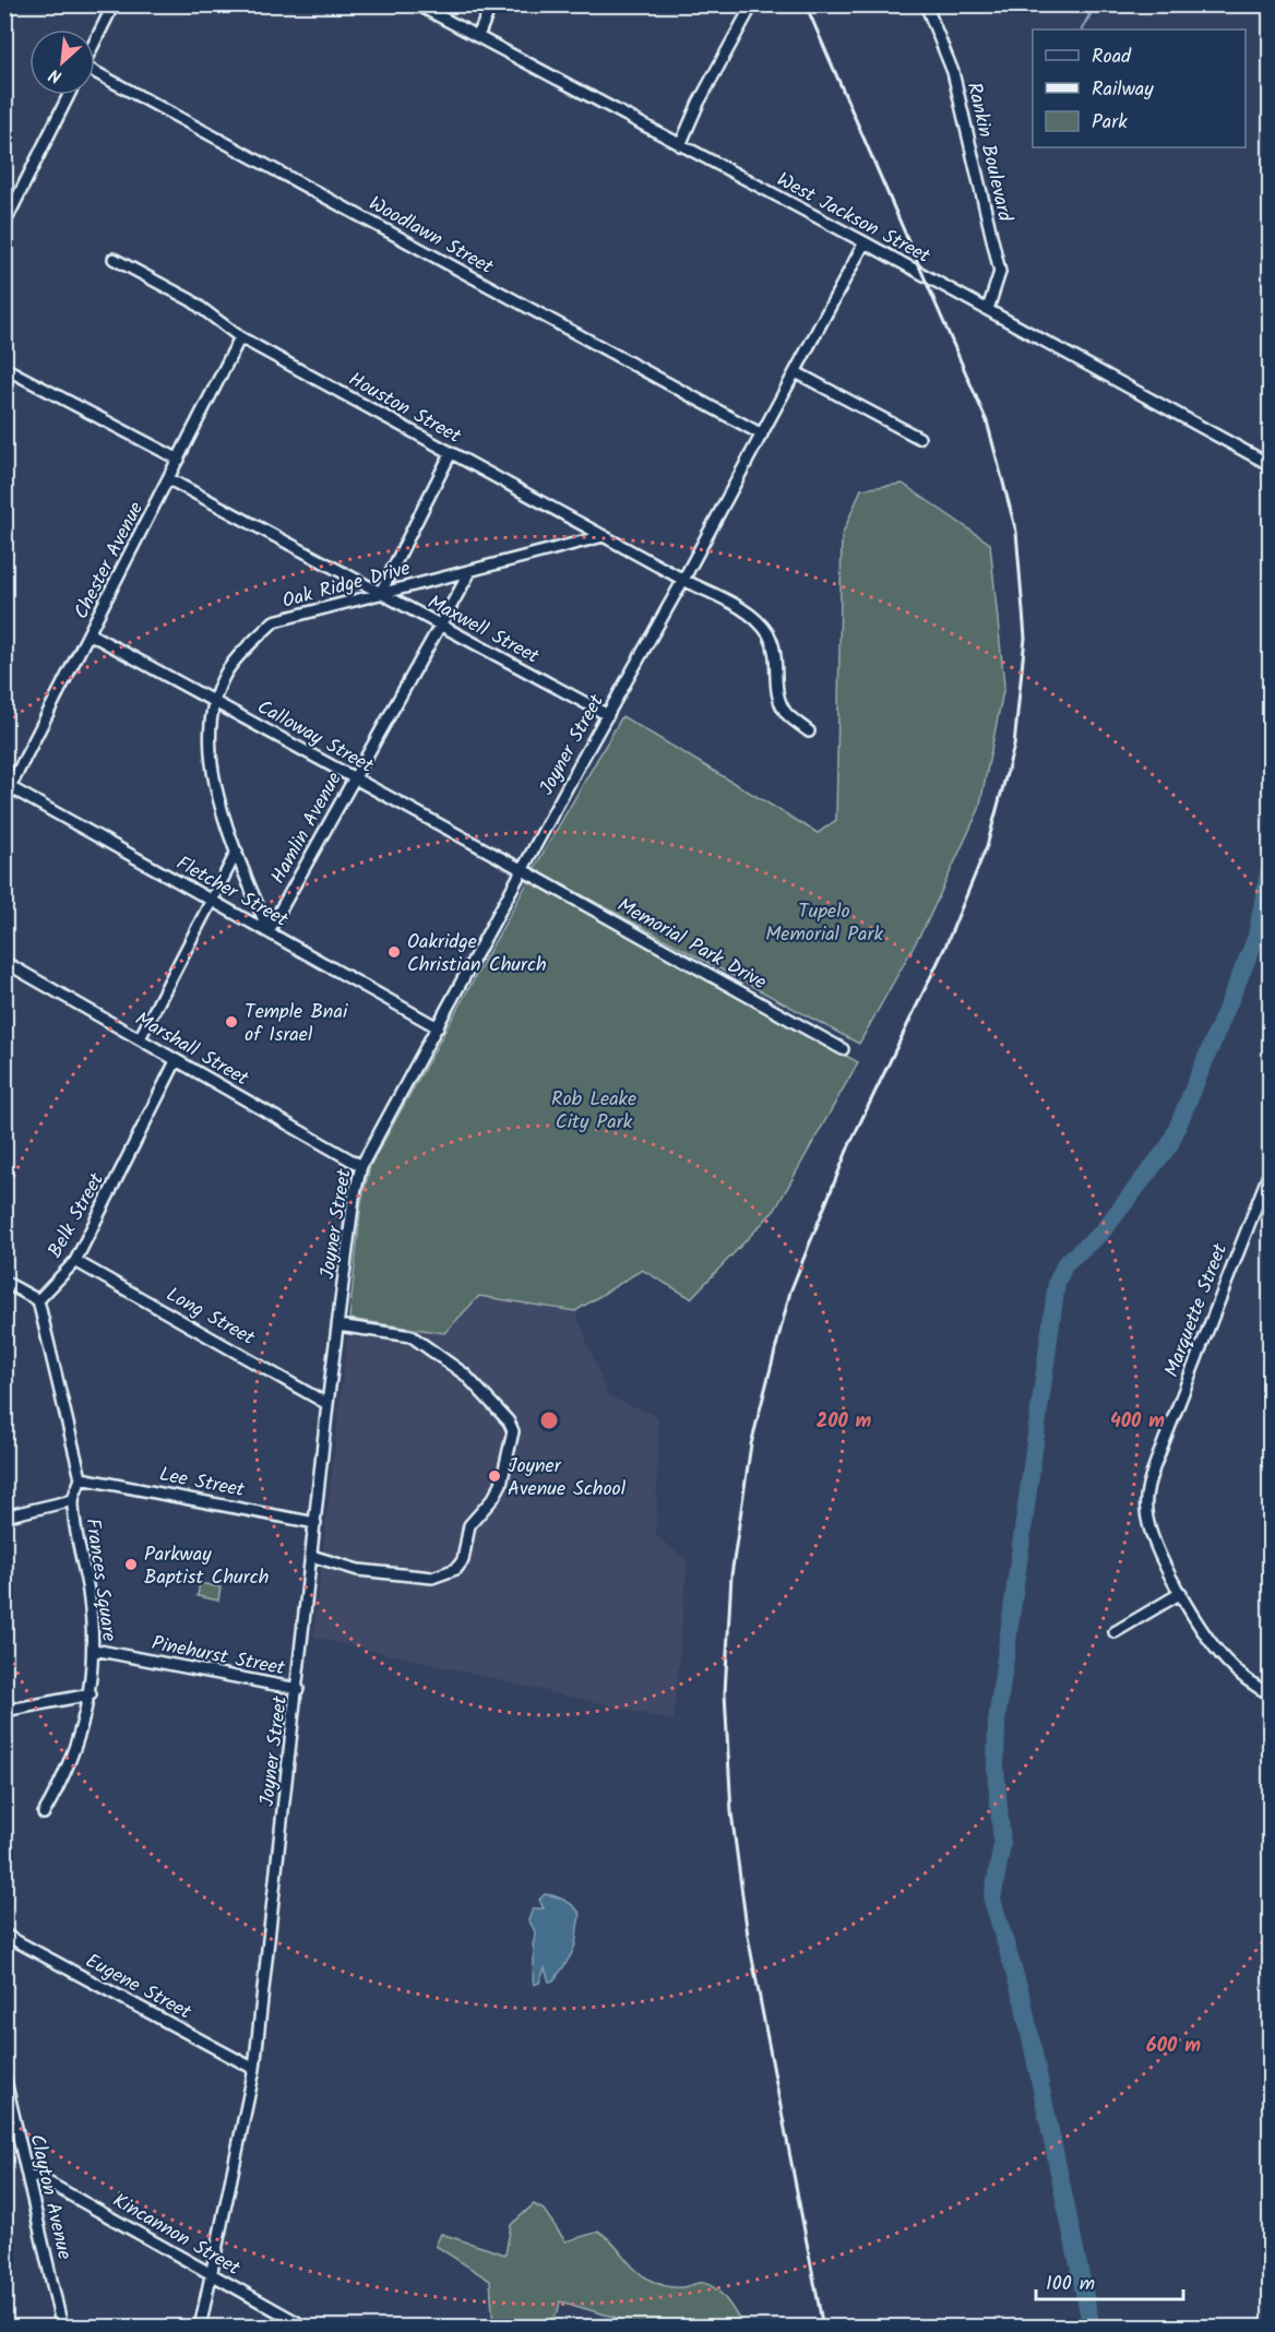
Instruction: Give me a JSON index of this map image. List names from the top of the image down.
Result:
{
  "streets": {
    "street": [
      "Rankin Boulevard",
      "West Jackson Street",
      "Woodlawn Street",
      "Houston Street",
      "Chester Avenue",
      "Oak Ridge Drive",
      "Maxwell Street",
      "Calloway Street",
      "Joyner Street",
      "Hamlin Avenue",
      "Fletcher Street",
      "Memorial Park Drive",
      "Marshall Street",
      "Belk Street",
      "Marquette Street",
      "Long Street",
      "Lee Street",
      "Frances Square",
      "Pinehurst Street",
      "Eugene Street",
      "Clayton Avenue",
      "Kincannon Street"
    ]
  },
  "crossings": [
    ["Rankin Boulevard", "West Jackson Street"],
    ["West Jackson Street", "Joyner Street"],
    ["Woodlawn Street", "Joyner Street"],
    ["Houston Street", "Chester Avenue"],
    ["Houston Street", "Oak Ridge Drive"],
    ["Houston Street", "Joyner Street"],
    ["Chester Avenue", "Maxwell Street"],
    ["Chester Avenue", "Calloway Street"],
    ["Chester Avenue", "Fletcher Street"],
    ["Oak Ridge Drive", "Maxwell Street"],
    ["Oak Ridge Drive", "Calloway Street"],
    ["Oak Ridge Drive", "Hamlin Avenue"],
    ["Oak Ridge Drive", "Fletcher Street"],
    ["Maxwell Street", "Joyner Street"],
    ["Maxwell Street", "Hamlin Avenue"],
    ["Calloway Street", "Joyner Street"],
    ["Calloway Street", "Hamlin Avenue"],
    ["Calloway Street", "Memorial Park Drive"],
    ["Joyner Street", "Fletcher Street"],
    ["Joyner Street", "Memorial Park Drive"],
    ["Joyner Street", "Marshall Street"],
    ["Joyner Street", "Long Street"],
    ["Joyner Street", "Lee Street"],
    ["Joyner Street", "Pinehurst Street"],
    ["Joyner Street", "Eugene Street"],
    ["Joyner Street", "Kincannon Street"],
    ["Hamlin Avenue", "Fletcher Street"],
    ["Marshall Street", "Belk Street"],
    ["Belk Street", "Long Street"],
    ["Frances Square", "Pinehurst Street"],
    ["Clayton Avenue", "Kincannon Street"]
  ],
  "parks": ["Tupelo Memorial Park", "Rob Leake City Park"],
  "places": [
    "Oakridge Christian Church",
    "Temple Bnai of Israel",
    "Joyner Avenue School",
    "Parkway Baptist Church"
  ],
  "legend": ["Road", "Railway", "Park"],
  "scale_bar": "100 m",
  "north": "bottom left",
  "rings": ["200 m", "400 m", "600 m"]
}
